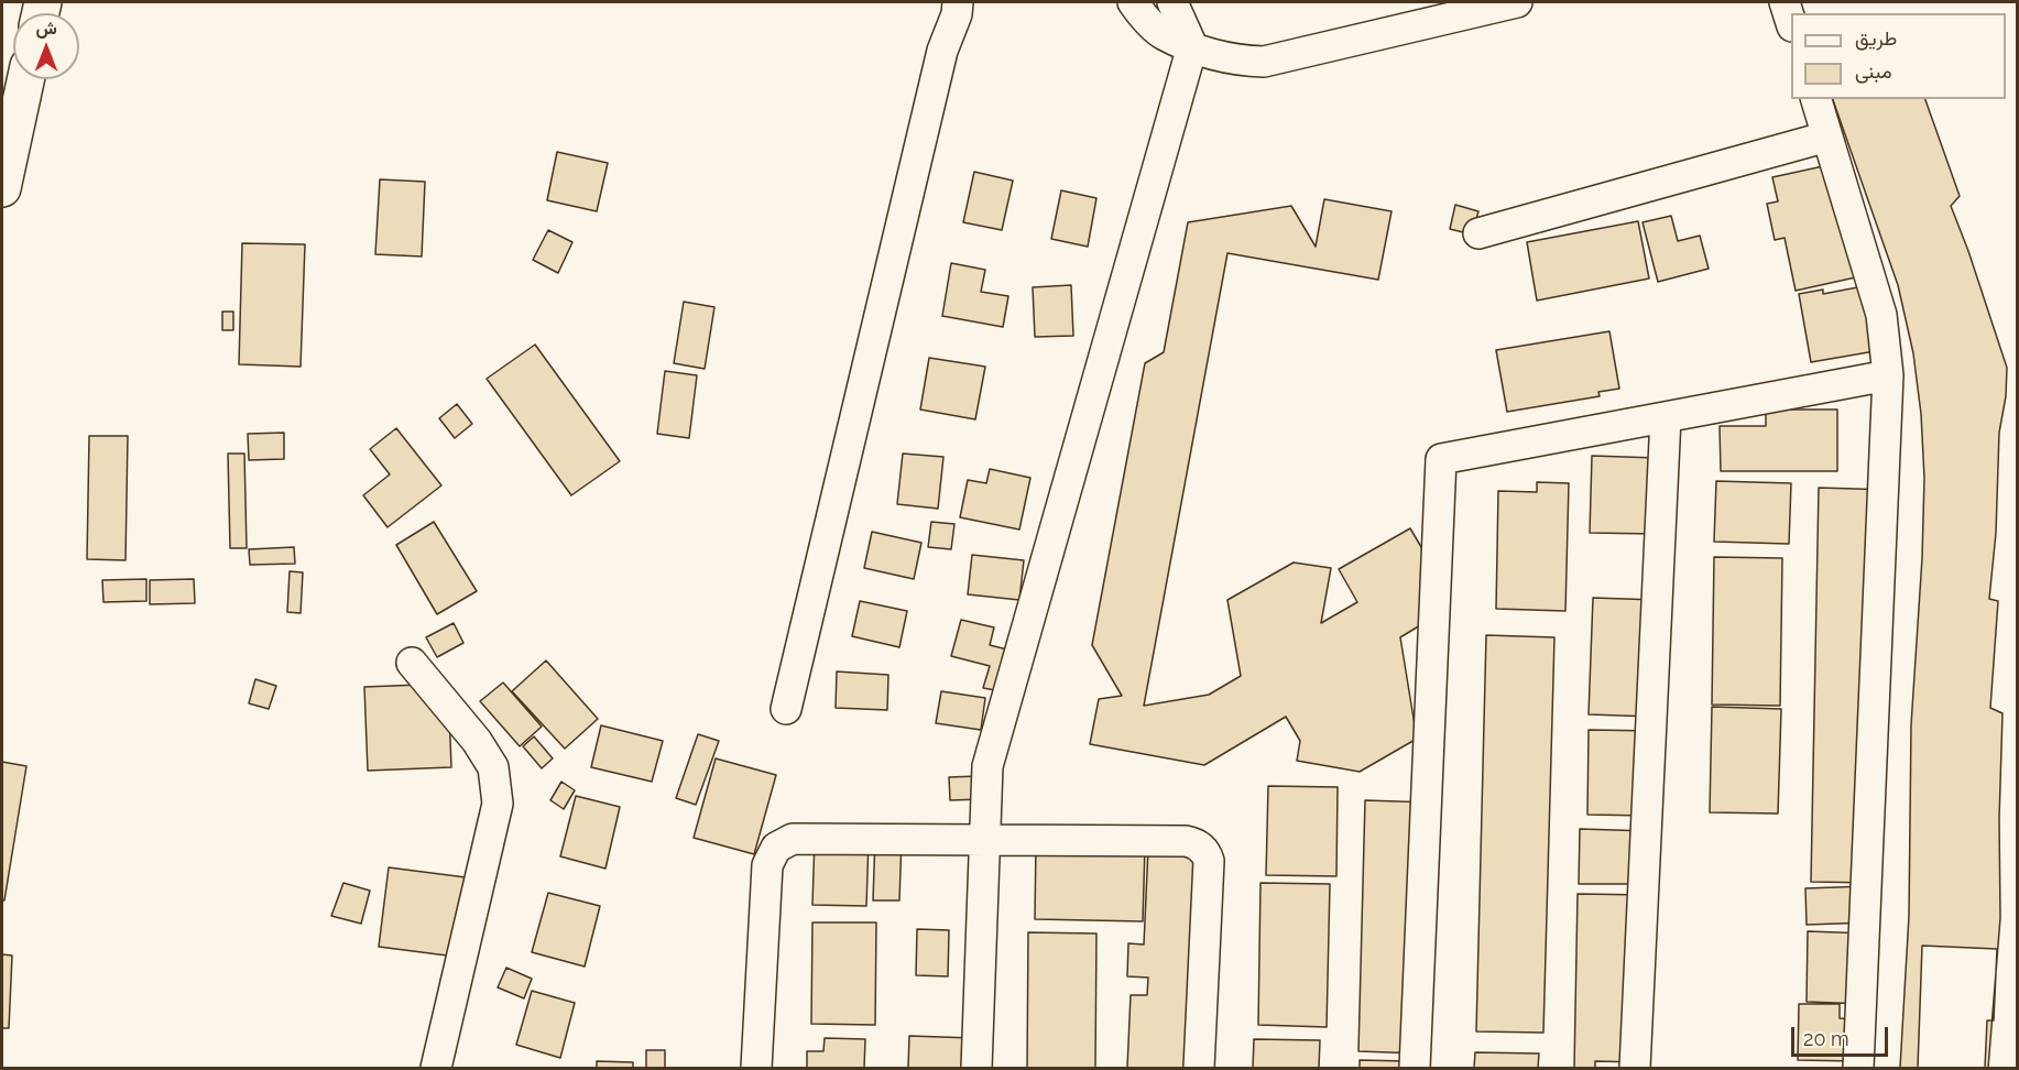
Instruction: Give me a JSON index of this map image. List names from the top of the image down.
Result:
{
  "legend": ["طريق", "مبنى"],
  "scale_bar": "20 m",
  "north": "top"
}
